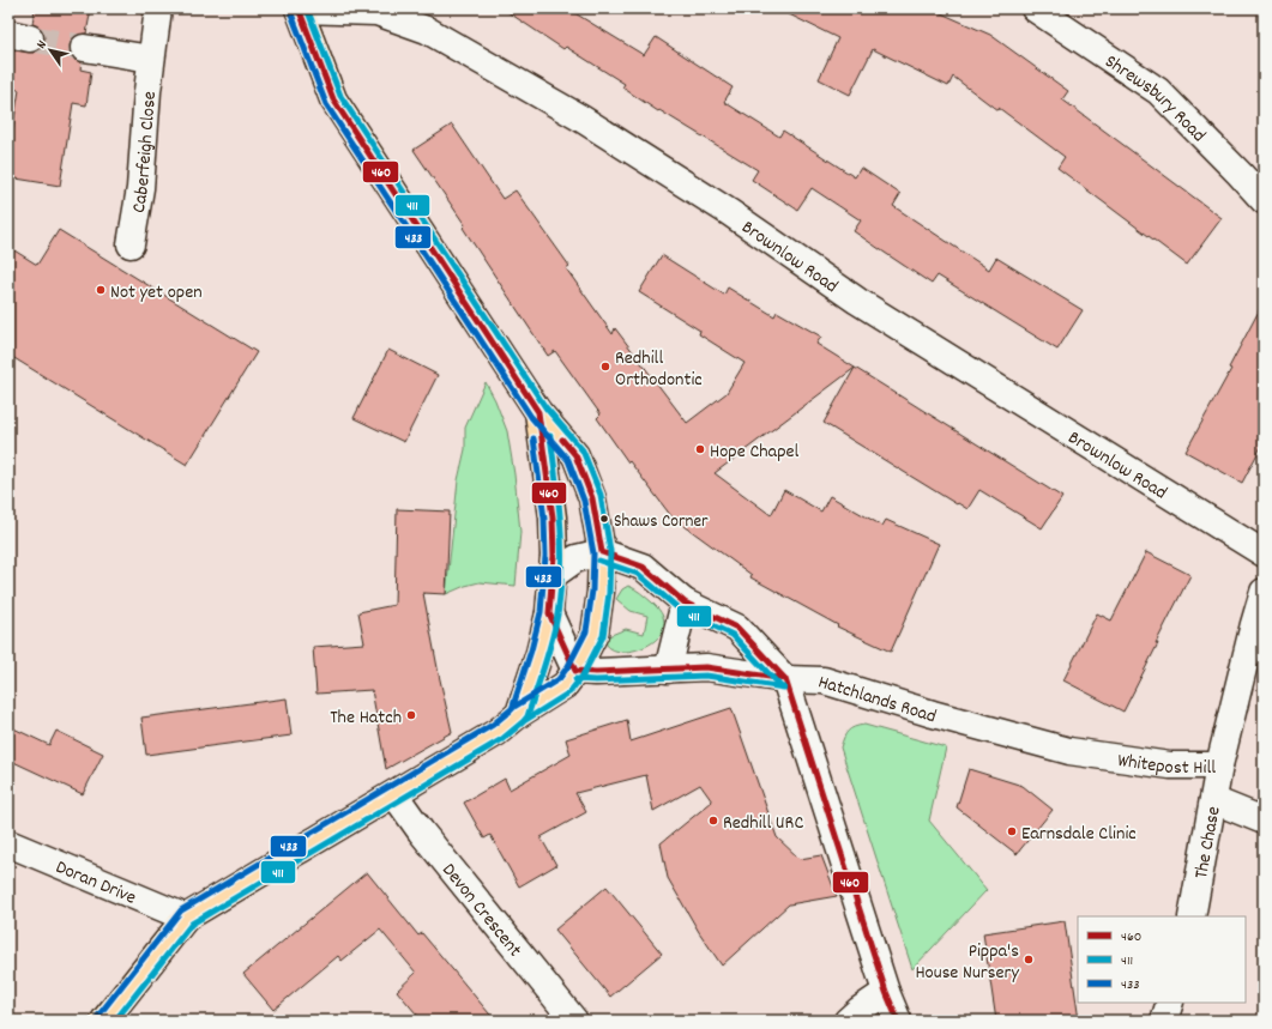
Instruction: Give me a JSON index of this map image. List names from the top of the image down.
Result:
{
  "streets": {
    "street": [
      "Shrewsbury Road",
      "Caberfeigh Close",
      "Brownlow Road",
      "Hatchlands Road",
      "Whitepost Hill",
      "The Chase",
      "Doran Drive",
      "Devon Crescent"
    ]
  },
  "crossings": [
    ["Hatchlands Road", "Whitepost Hill"],
    ["Whitepost Hill", "The Chase"]
  ],
  "places": [
    "Not yet open",
    "Redhill Orthodontic",
    "Hope Chapel",
    "Shaws Corner",
    "The Hatch",
    "Redhill URC",
    "Earnsdale Clinic",
    "Pippa's House Nursery"
  ],
  "lines": ["transit line 460", "transit line 411", "transit line 433"],
  "legend": ["460", "411", "433"],
  "north": "top left"
}
